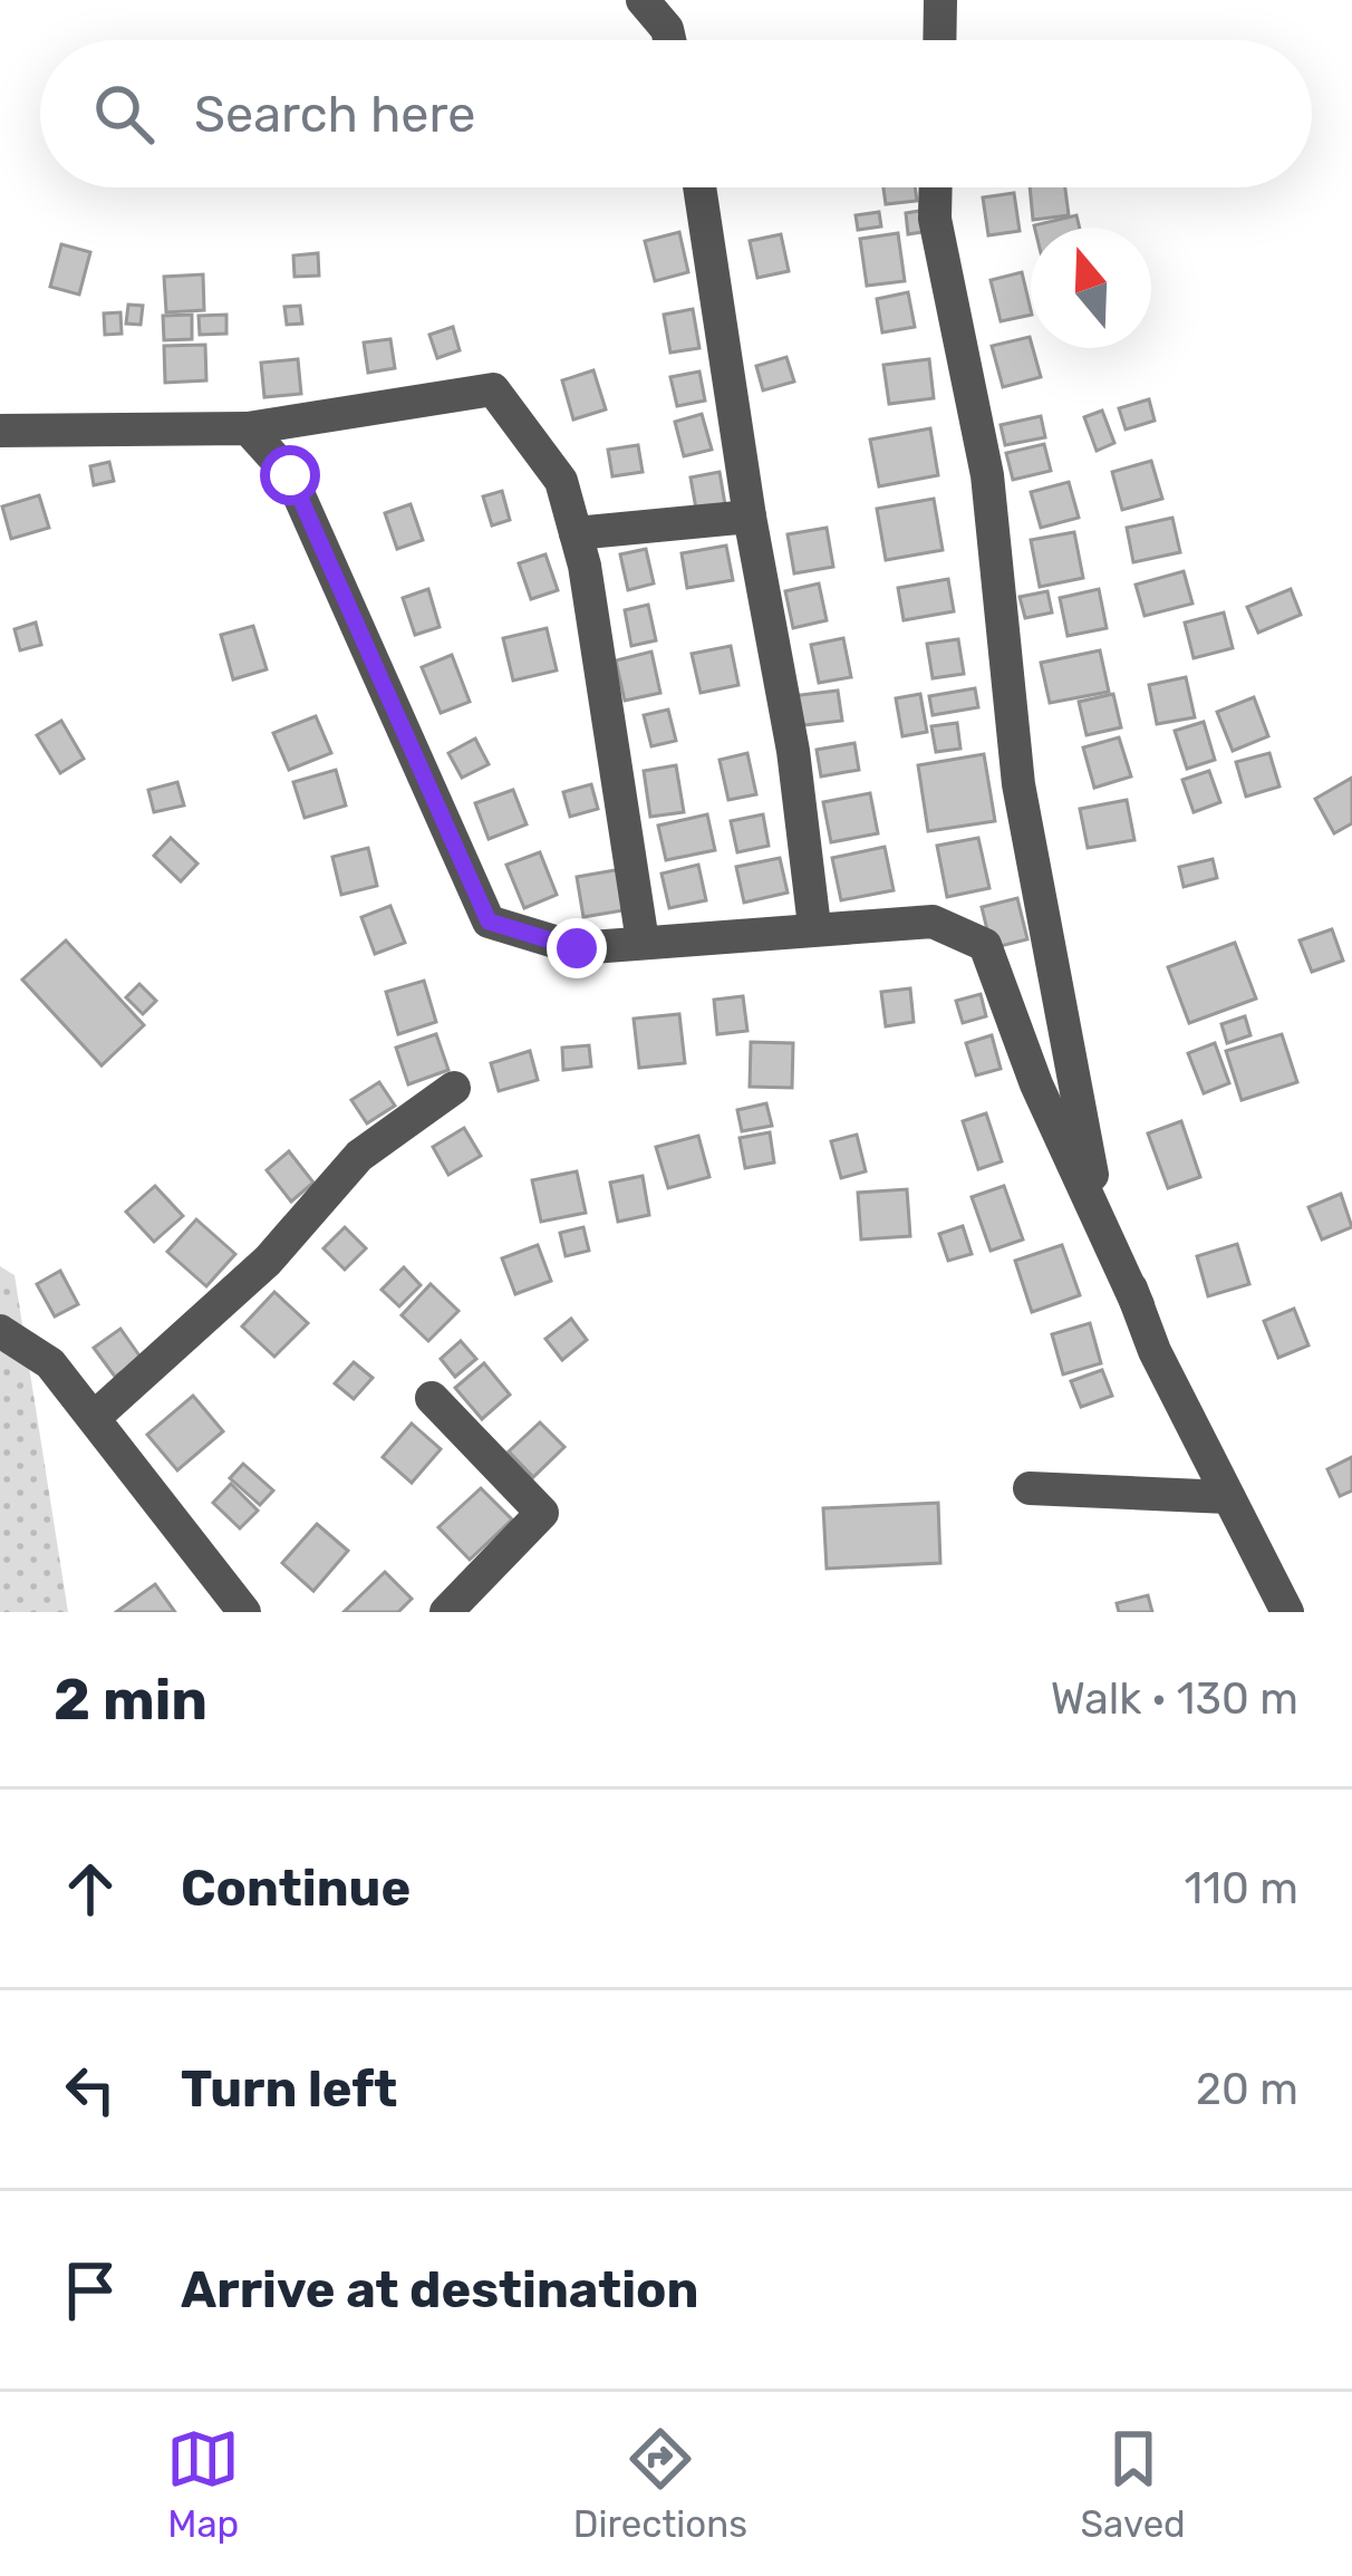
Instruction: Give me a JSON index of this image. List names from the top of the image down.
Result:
{
  "north": "top",
  "page": {
    "search": "Search here",
    "heading": ["2 min", "Walk · 130 m"],
    "list": [
      ["Continue", "110 m"],
      ["Turn left", "20 m"],
      "Arrive at destination"
    ],
    "nav": ["Map", "Directions", "Saved"]
  }
}
